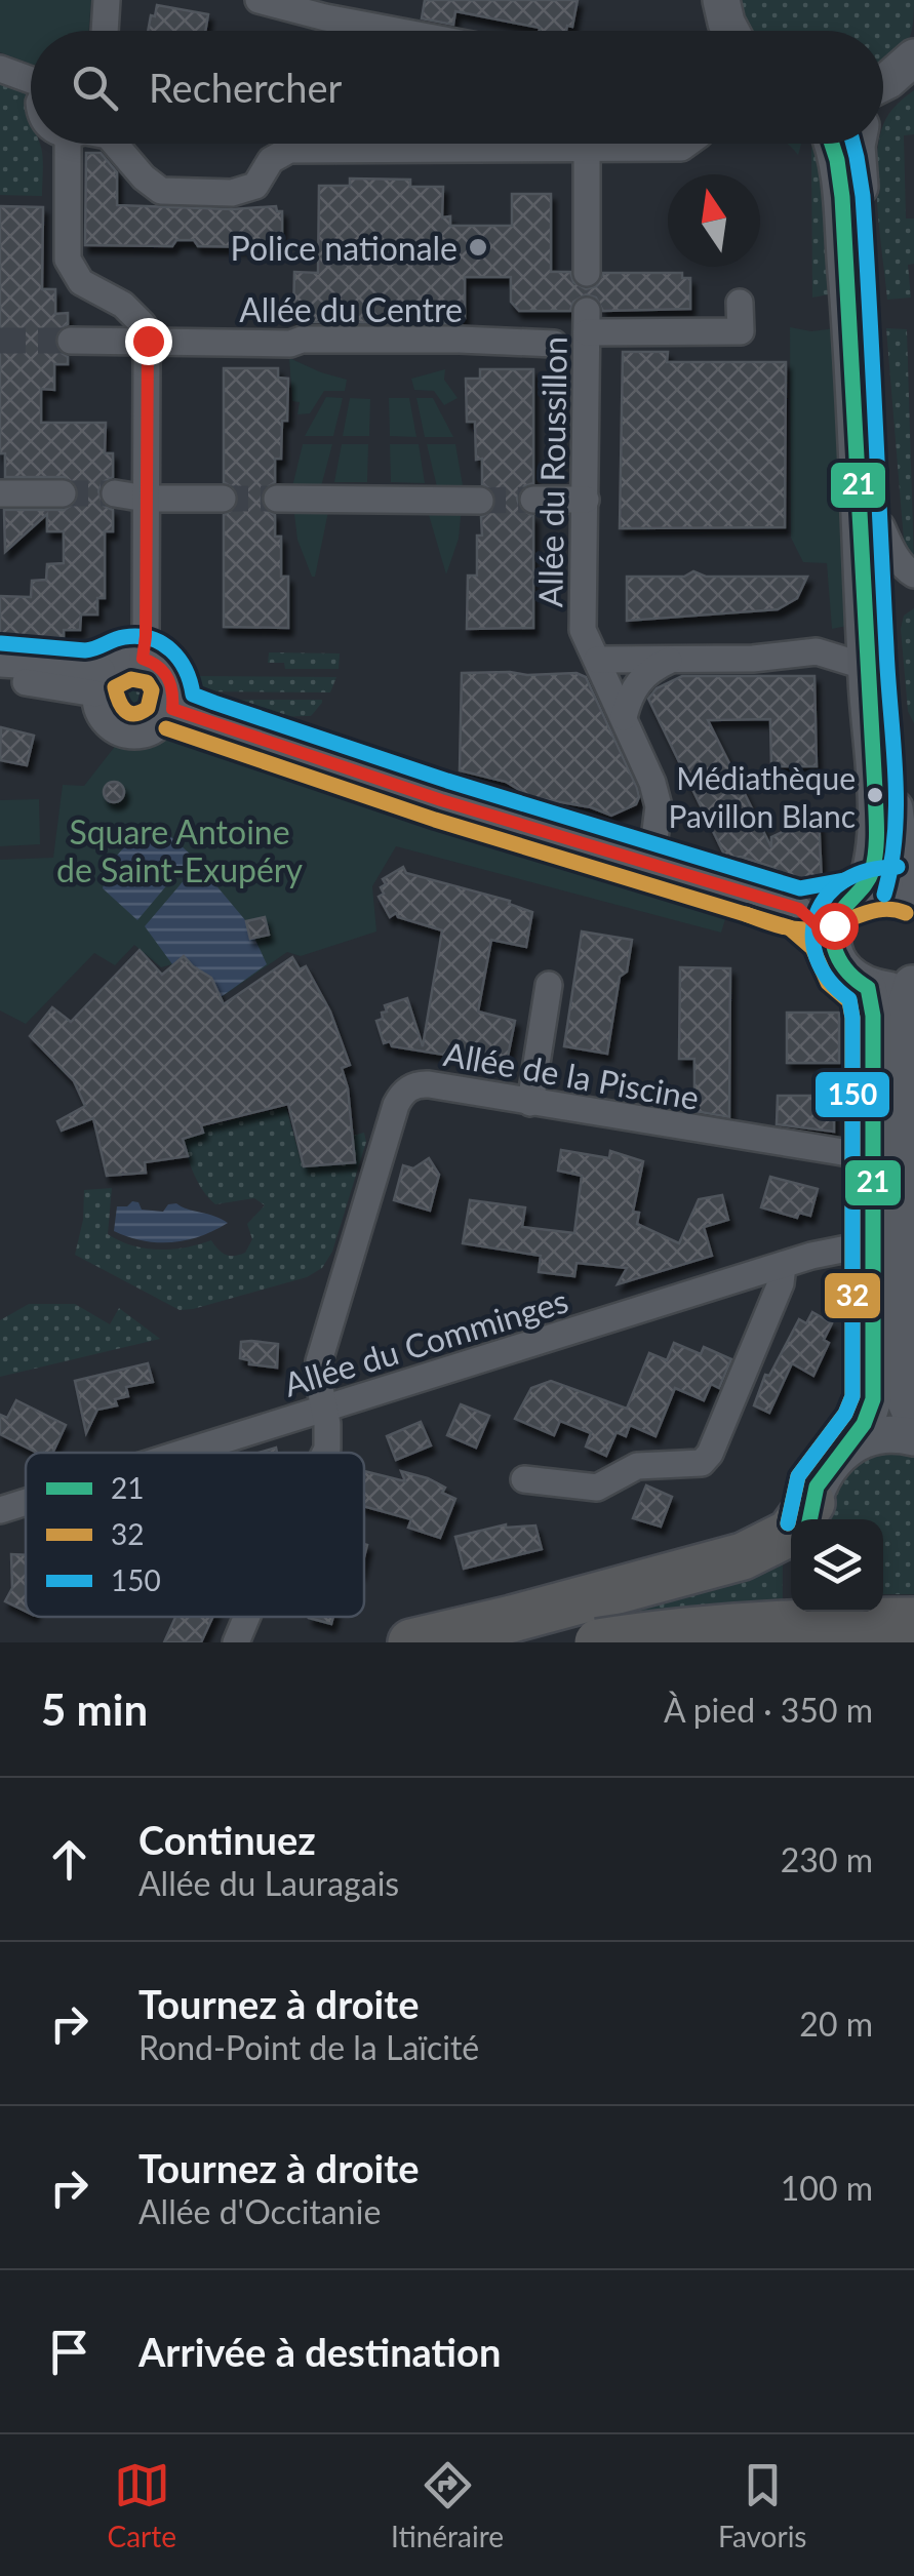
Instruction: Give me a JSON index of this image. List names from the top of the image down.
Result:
{
  "streets": {
    "street": [
      "Allée du Centre",
      "Allée du Roussillon",
      "Allée de la Piscine",
      "Allée du Comminges"
    ]
  },
  "crossings": [
    ["Allée de la Piscine", "Allée du Comminges"]
  ],
  "parks": ["Square Antoine de Saint-Exupéry"],
  "places": ["Police nationale", "Médiathèque Pavillon Blanc"],
  "lines": ["transit line 21", "transit line 150", "transit line 32"],
  "legend": ["21", "32", "150"],
  "north": "top",
  "page": {
    "search": "Rechercher",
    "heading": ["5 min", "À pied · 350 m"],
    "list": [
      ["Continuez", "Allée du Lauragais", "230 m"],
      ["Tournez à droite", "Rond-Point de la Laïcité", "20 m"],
      ["Tournez à droite", "Allée d'Occitanie", "100 m"],
      "Arrivée à destination"
    ],
    "nav": ["Carte", "Itinéraire", "Favoris"]
  }
}
